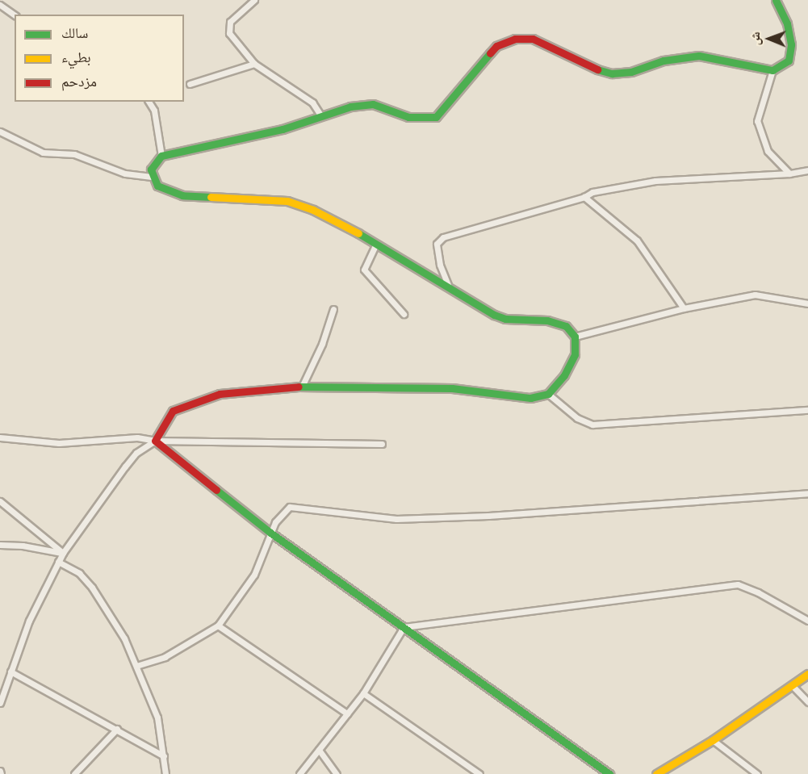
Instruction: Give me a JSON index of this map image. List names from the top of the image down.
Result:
{
  "legend": ["سالك", "بطيء", "مزدحم"],
  "north": "left"
}
